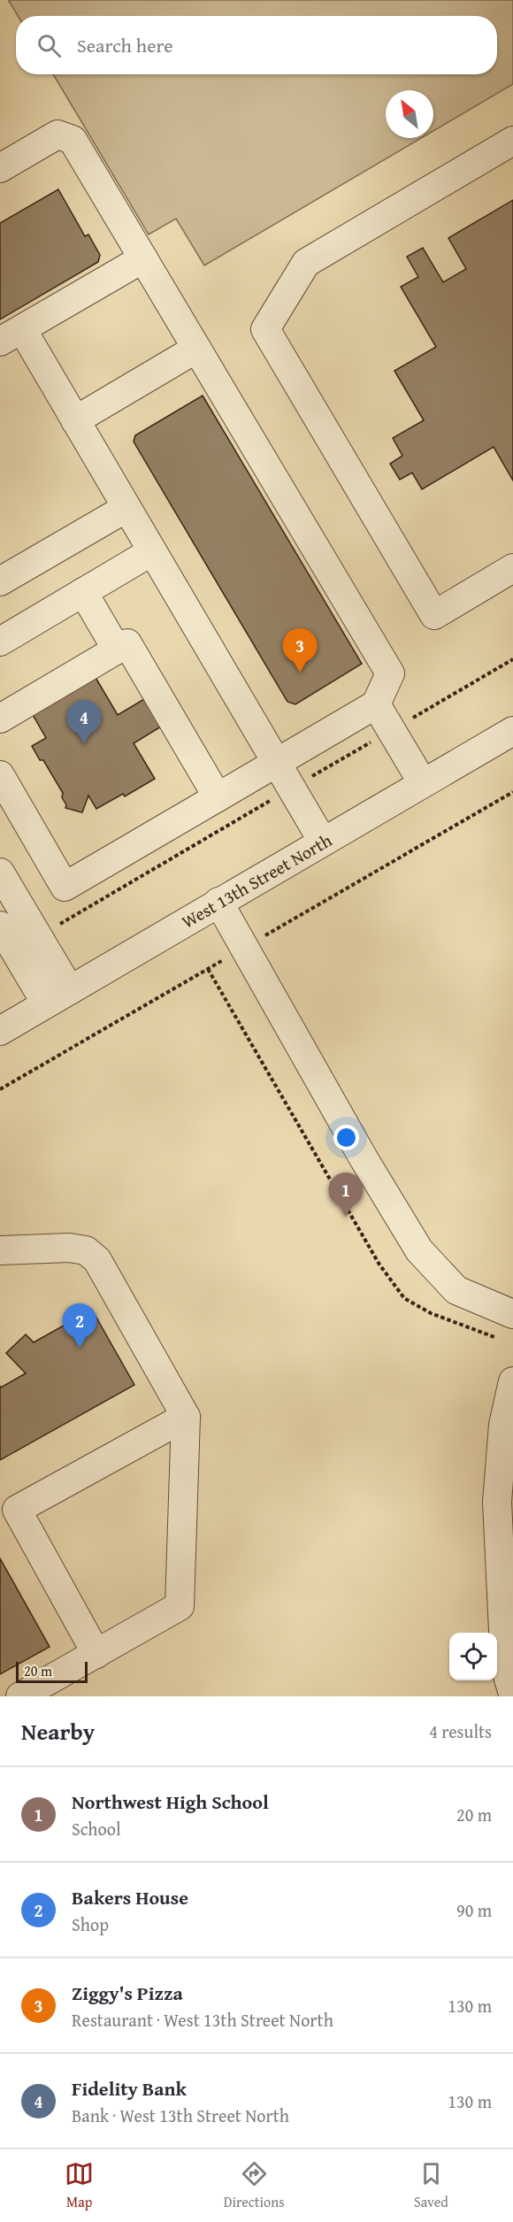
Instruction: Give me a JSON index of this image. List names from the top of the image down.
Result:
{
  "streets": {
    "street": ["West 13th Street North"]
  },
  "scale_bar": "20 m",
  "north": "top left",
  "page": {
    "search": "Search here",
    "pins": [
      "3",
      "4",
      "1",
      "2"
    ],
    "scale": "20 m",
    "heading": ["Nearby", "4 results"],
    "list": [
      {
        "mark": "1",
        "name": "Northwest High School",
        "note": "School",
        "value": "20 m"
      },
      {
        "mark": "2",
        "name": "Bakers House",
        "note": "Shop",
        "value": "90 m"
      },
      {
        "mark": "3",
        "name": "Ziggy's Pizza",
        "note": "Restaurant · West 13th Street North",
        "value": "130 m"
      },
      {
        "mark": "4",
        "name": "Fidelity Bank",
        "note": "Bank · West 13th Street North",
        "value": "130 m"
      }
    ],
    "nav": ["Map", "Directions", "Saved"]
  }
}
